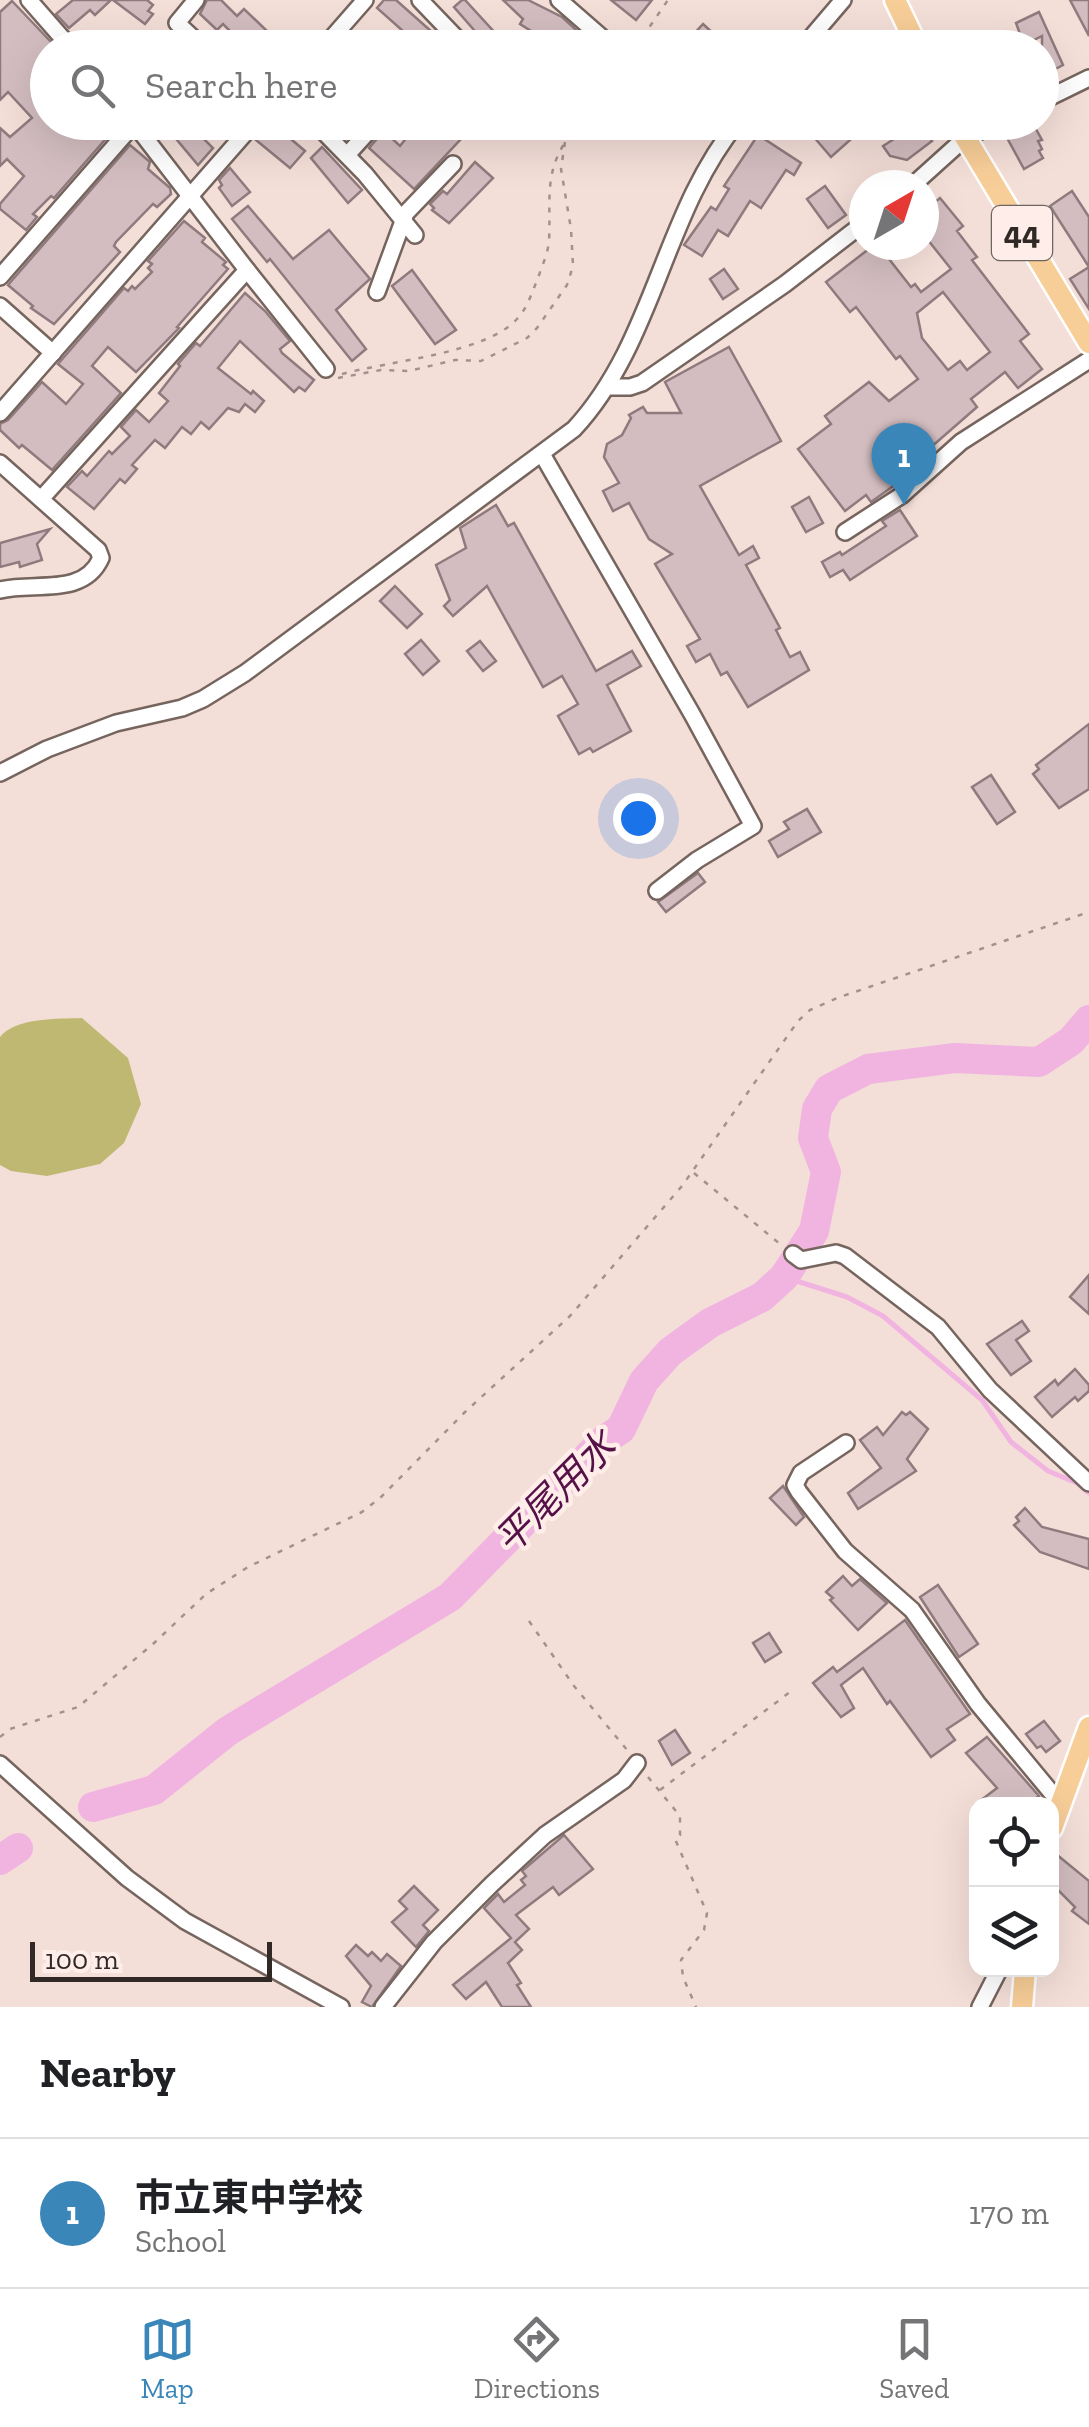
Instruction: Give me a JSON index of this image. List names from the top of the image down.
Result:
{
  "streets": {
    "main road": ["44"]
  },
  "water": ["平尾用水"],
  "scale_bar": "100 m",
  "north": "top right",
  "page": {
    "search": "Search here",
    "pins": "1",
    "scale": "100 m",
    "heading": "Nearby",
    "list": [
      {
        "mark": "1",
        "name": "市立東中学校",
        "note": "School",
        "value": "170 m"
      }
    ],
    "nav": ["Map", "Directions", "Saved"]
  }
}
